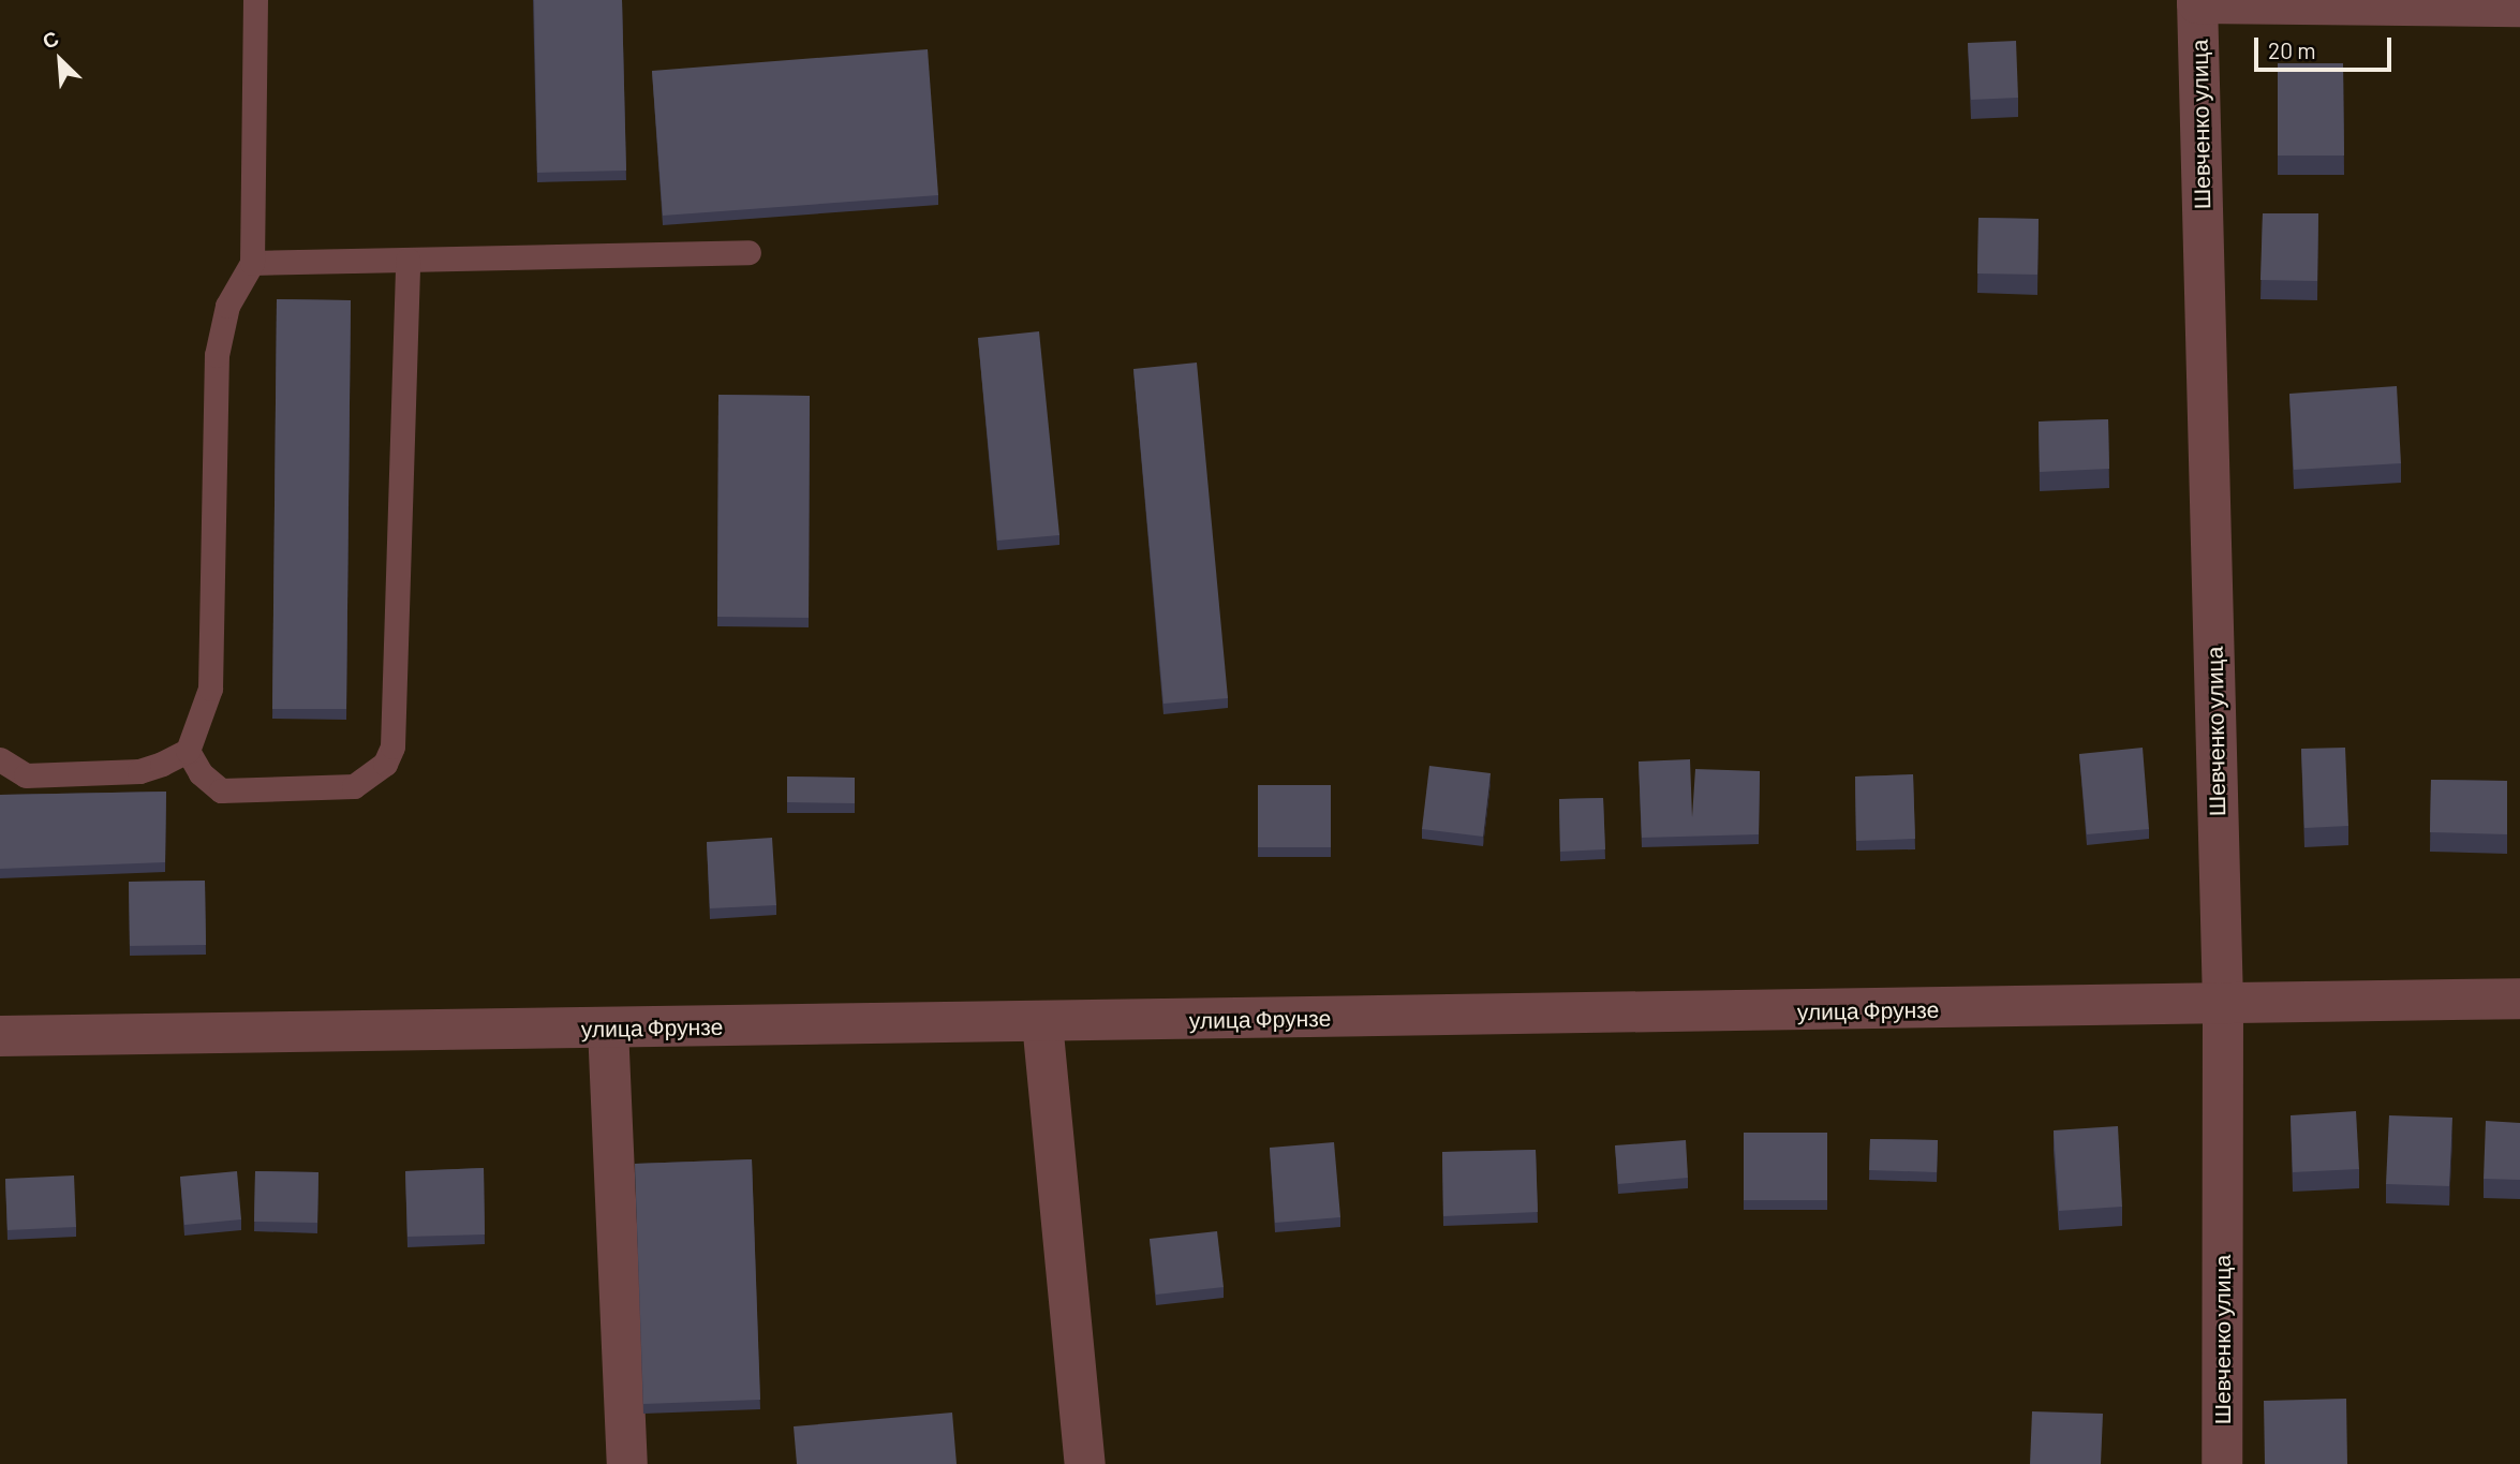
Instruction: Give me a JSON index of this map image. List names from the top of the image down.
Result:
{
  "streets": {
    "street": ["Шевченко улица", "улица Фрунзе"]
  },
  "crossings": [
    ["Шевченко улица", "улица Фрунзе"]
  ],
  "scale_bar": "20 m",
  "north": "top left"
}
